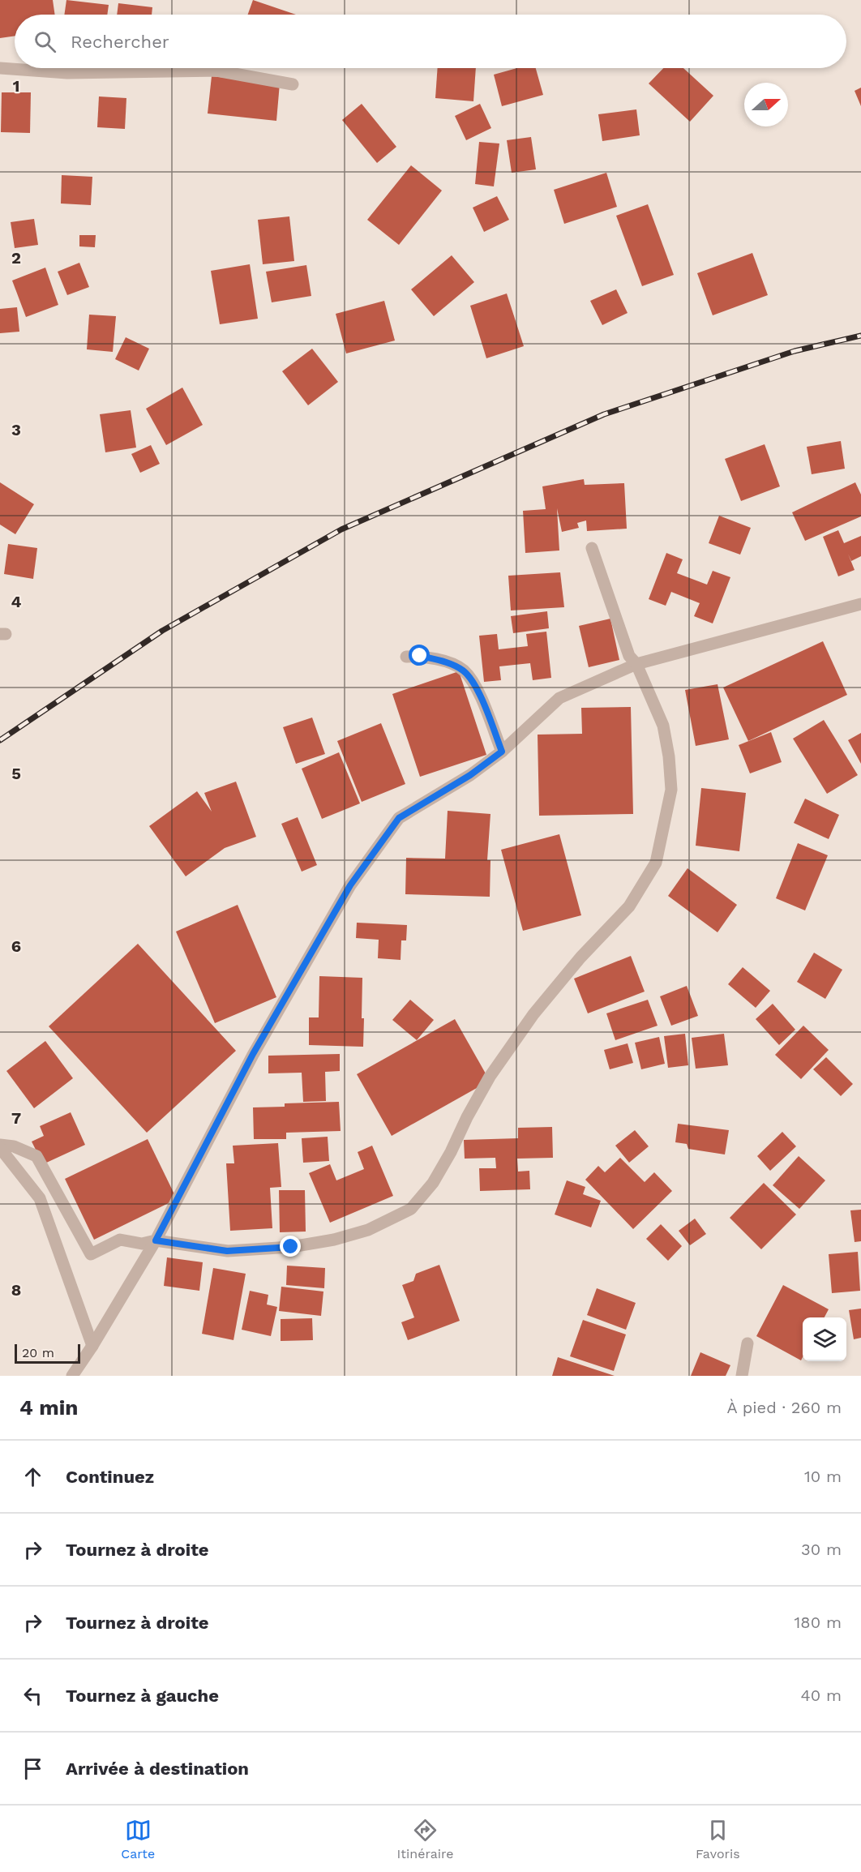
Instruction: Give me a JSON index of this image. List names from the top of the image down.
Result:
{
  "scale_bar": "20 m",
  "north": "right",
  "page": {
    "search": "Rechercher",
    "scale": "20 m",
    "heading": ["4 min", "À pied · 260 m"],
    "list": [
      ["Continuez", "10 m"],
      ["Tournez à droite", "30 m"],
      ["Tournez à droite", "180 m"],
      ["Tournez à gauche", "40 m"],
      "Arrivée à destination"
    ],
    "nav": ["Carte", "Itinéraire", "Favoris"]
  },
  "grid": {
    "rows": [
      "1",
      "2",
      "3",
      "4",
      "5",
      "6",
      "7",
      "8"
    ]
  }
}
